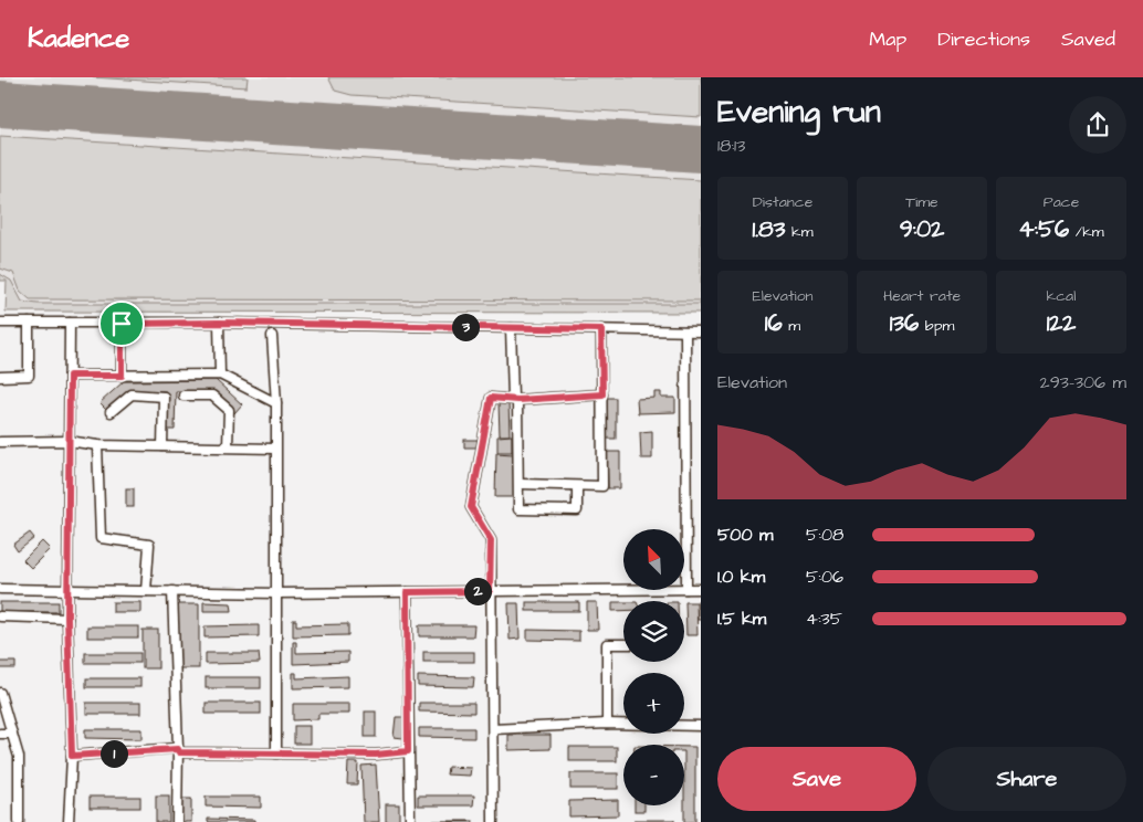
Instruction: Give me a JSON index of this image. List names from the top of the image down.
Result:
{
  "north": "top left",
  "page": {
    "header": "Kadence",
    "nav": ["Map", "Directions", "Saved"],
    "heading": ["Evening run", "18:13"],
    "stats": [
      ["Distance", "1.83 km"],
      ["Time", "9:02"],
      ["Pace", "4:56 /km"],
      ["Elevation", "16 m"],
      ["Heart rate", "136 bpm"],
      ["kcal", "122"]
    ],
    "pins": ["3", "2", "1"],
    "chart": ["Elevation", "293–306 m"],
    "list": [
      {
        "name": "500 m",
        "note": "5:08"
      },
      {
        "name": "1.0 km",
        "note": "5:06"
      },
      {
        "name": "1.5 km",
        "note": "4:35"
      }
    ],
    "map_buttons": ["+", "−"],
    "buttons": ["Save", "Share"]
  }
}
